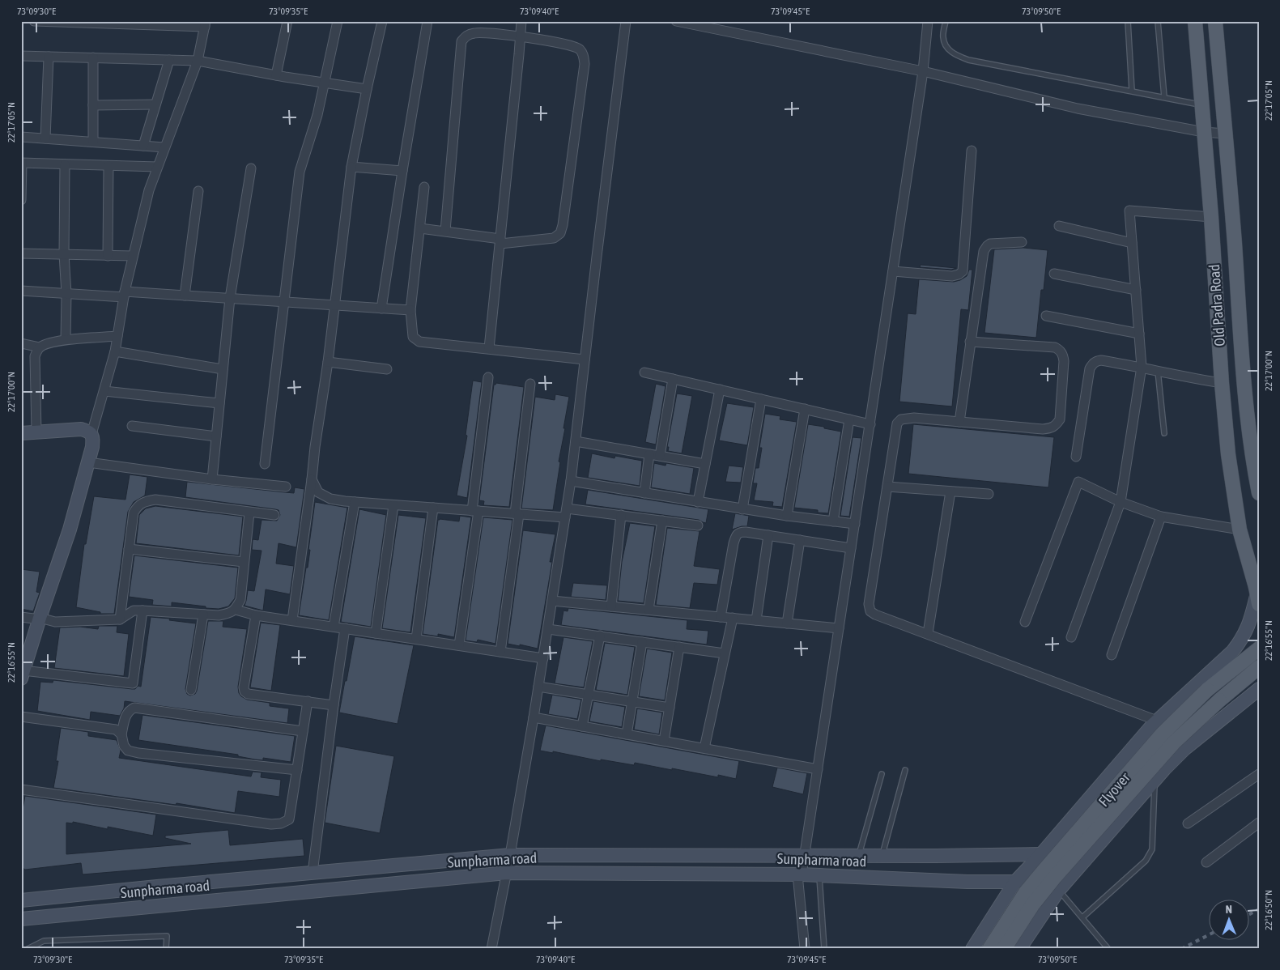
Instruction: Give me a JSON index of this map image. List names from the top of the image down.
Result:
{
  "streets": {
    "main road": ["Old Padra Road", "Flyover"],
    "street": ["Sunpharma road"]
  },
  "north": "top",
  "coordinates": [
    "73°09'30\"E",
    "73°09'35\"E",
    "73°09'40\"E",
    "73°09'45\"E",
    "73°09'50\"E",
    "22°17'05\"N",
    "22°17'00\"N",
    "22°16'55\"N",
    "22°16'50\"N"
  ]
}
